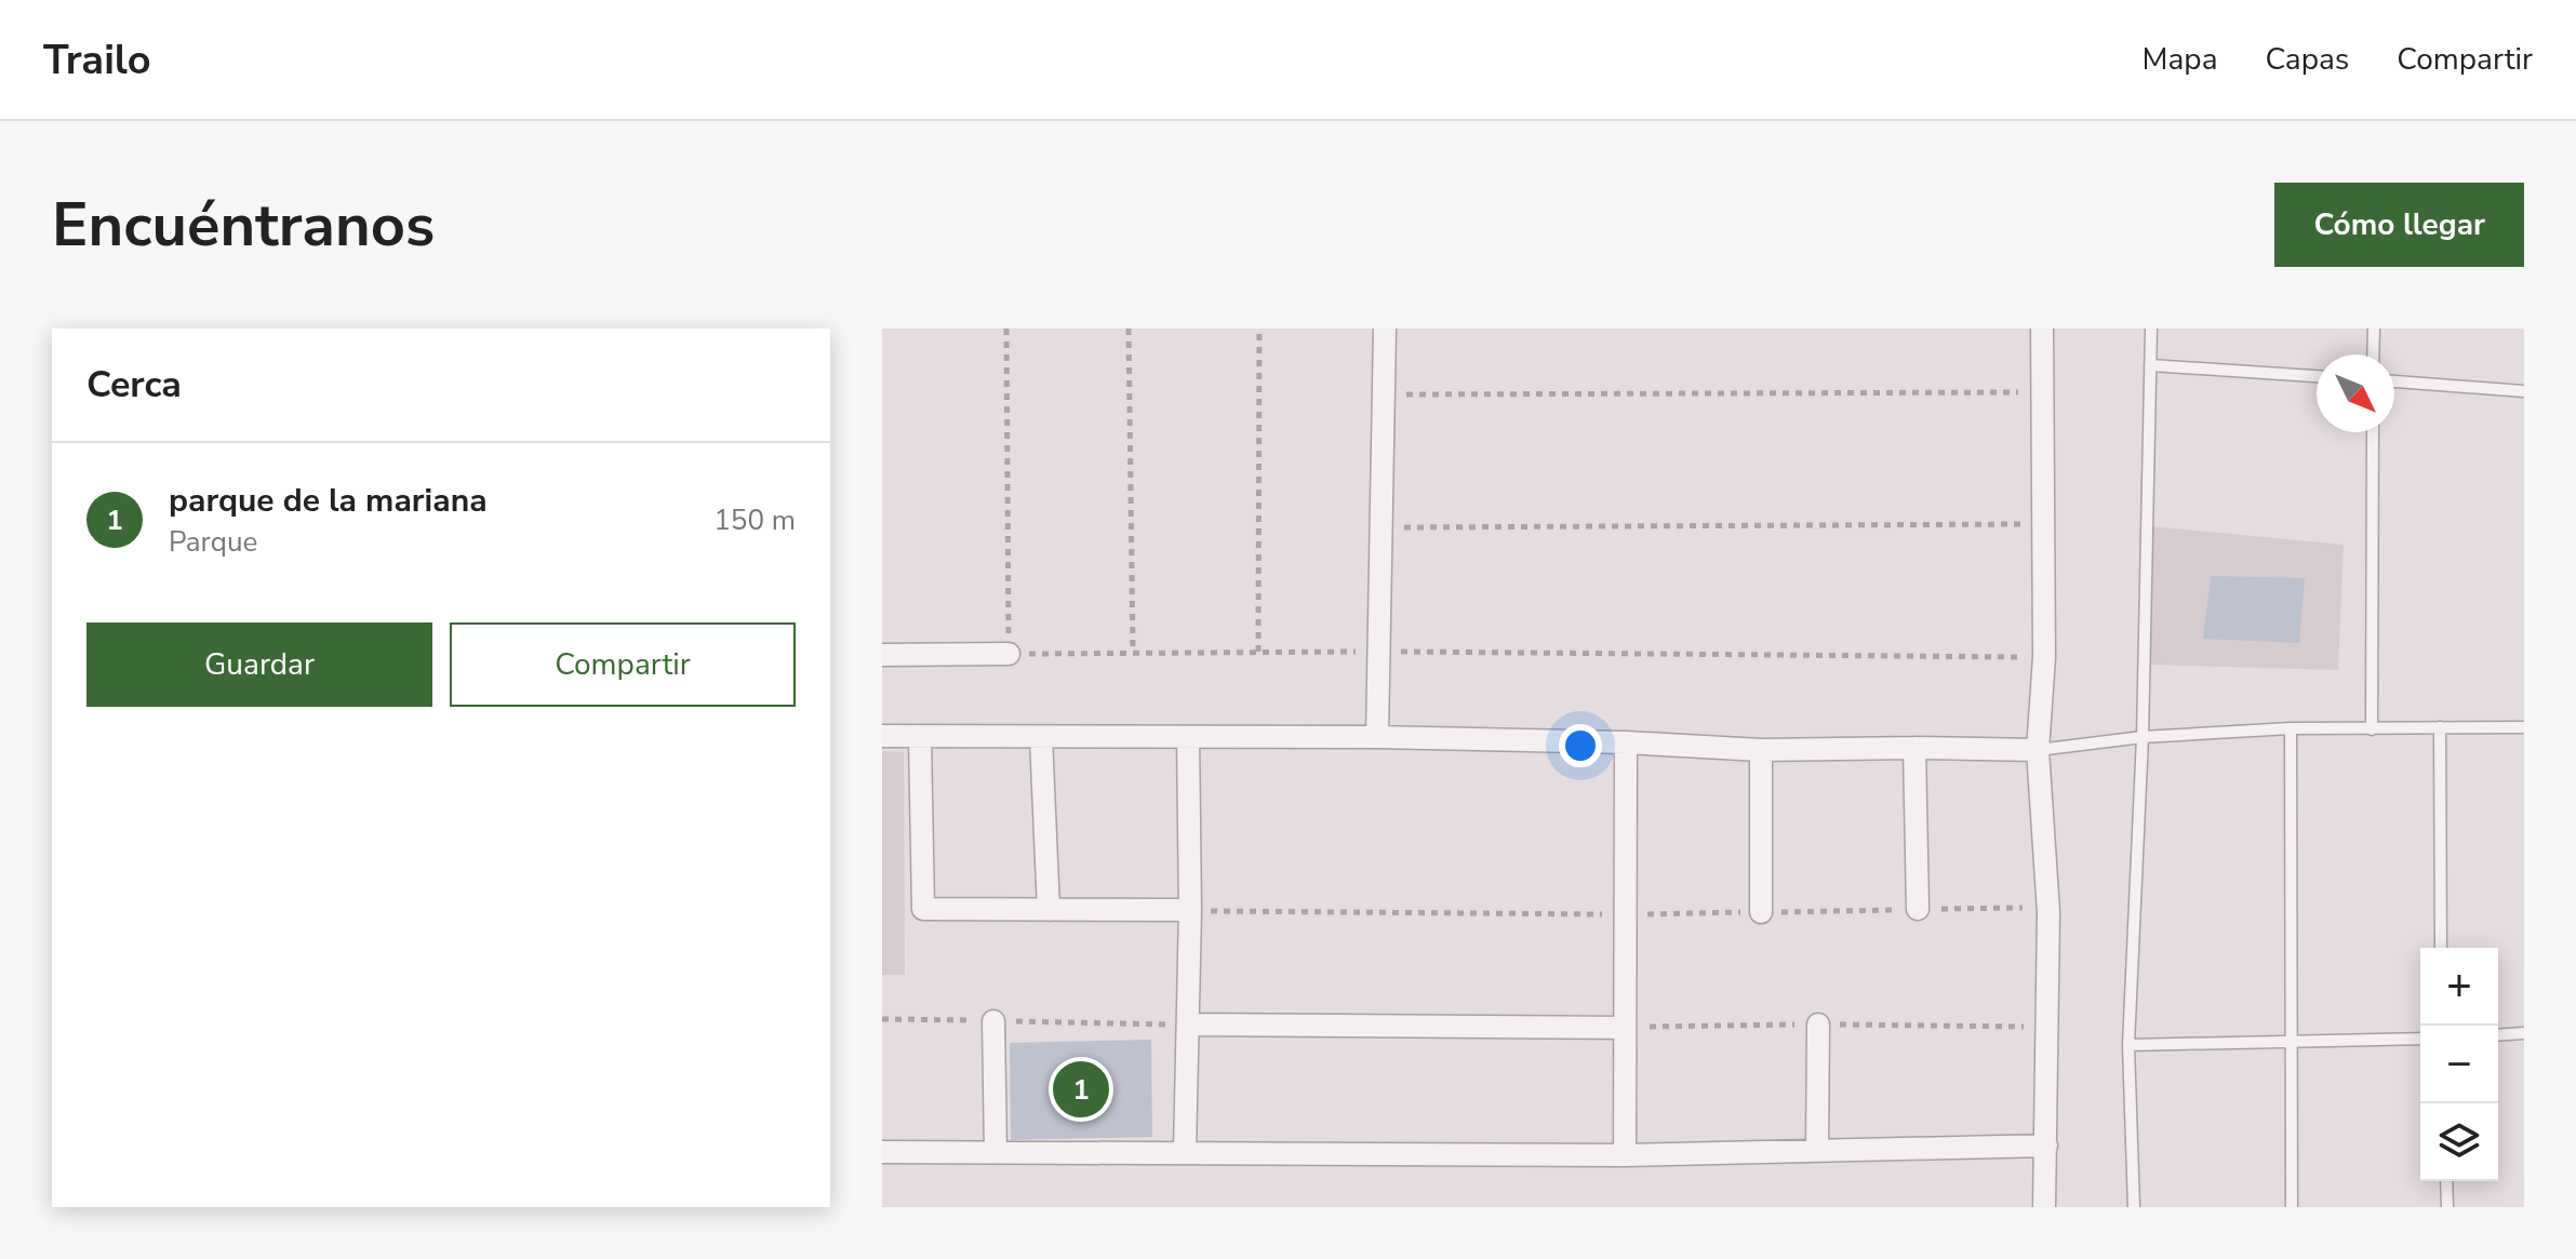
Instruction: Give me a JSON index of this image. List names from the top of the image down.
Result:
{
  "north": "bottom right",
  "page": {
    "header": "Trailo",
    "nav": ["Mapa", "Capas", "Compartir"],
    "buttons": [
      "Cómo llegar",
      ["Guardar", "Compartir"]
    ],
    "title": "Encuéntranos",
    "heading": "Cerca",
    "list": [
      {
        "mark": "1",
        "name": "parque de la mariana",
        "note": "Parque",
        "value": "150 m"
      }
    ],
    "map_buttons": ["+", "−"],
    "pins": "1"
  }
}
